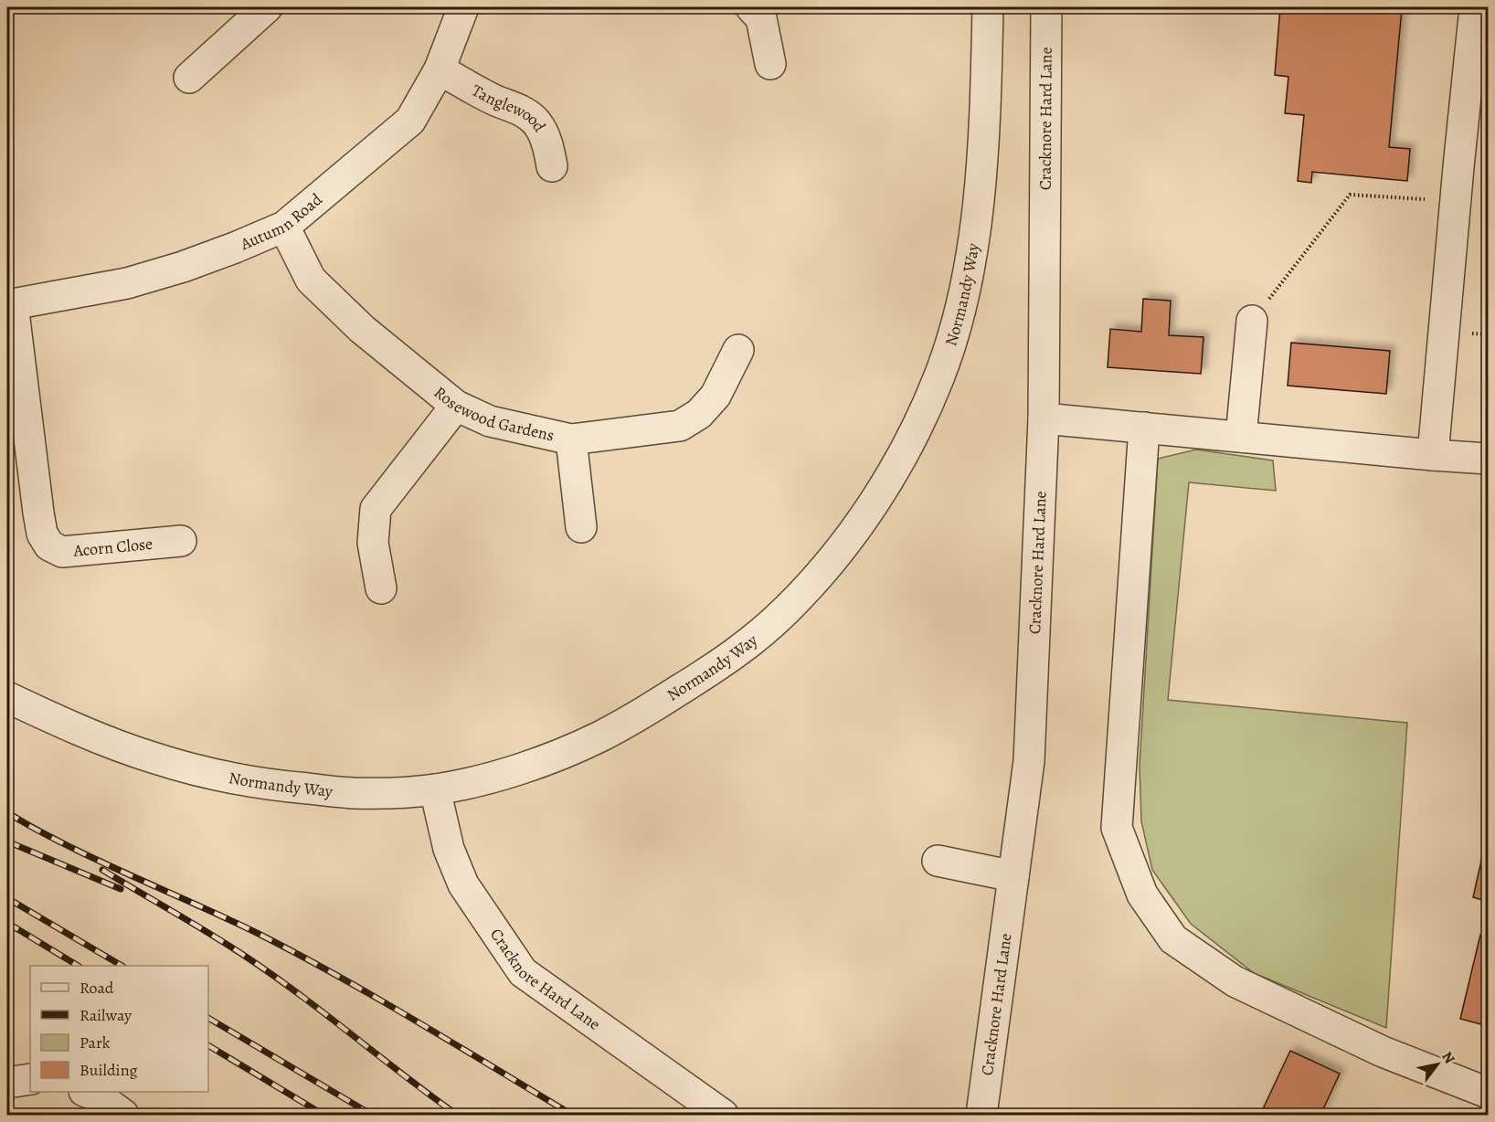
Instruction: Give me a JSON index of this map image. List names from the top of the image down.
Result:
{
  "streets": {
    "street": [
      "Tanglewood",
      "Cracknore Hard Lane",
      "Autumn Road",
      "Normandy Way",
      "Rosewood Gardens",
      "Acorn Close"
    ]
  },
  "crossings": [
    ["Tanglewood", "Autumn Road"],
    ["Cracknore Hard Lane", "Normandy Way"],
    ["Autumn Road", "Rosewood Gardens"],
    ["Autumn Road", "Acorn Close"]
  ],
  "legend": [
    "Road",
    "Railway",
    "Park",
    "Building"
  ],
  "north": "top right"
}
